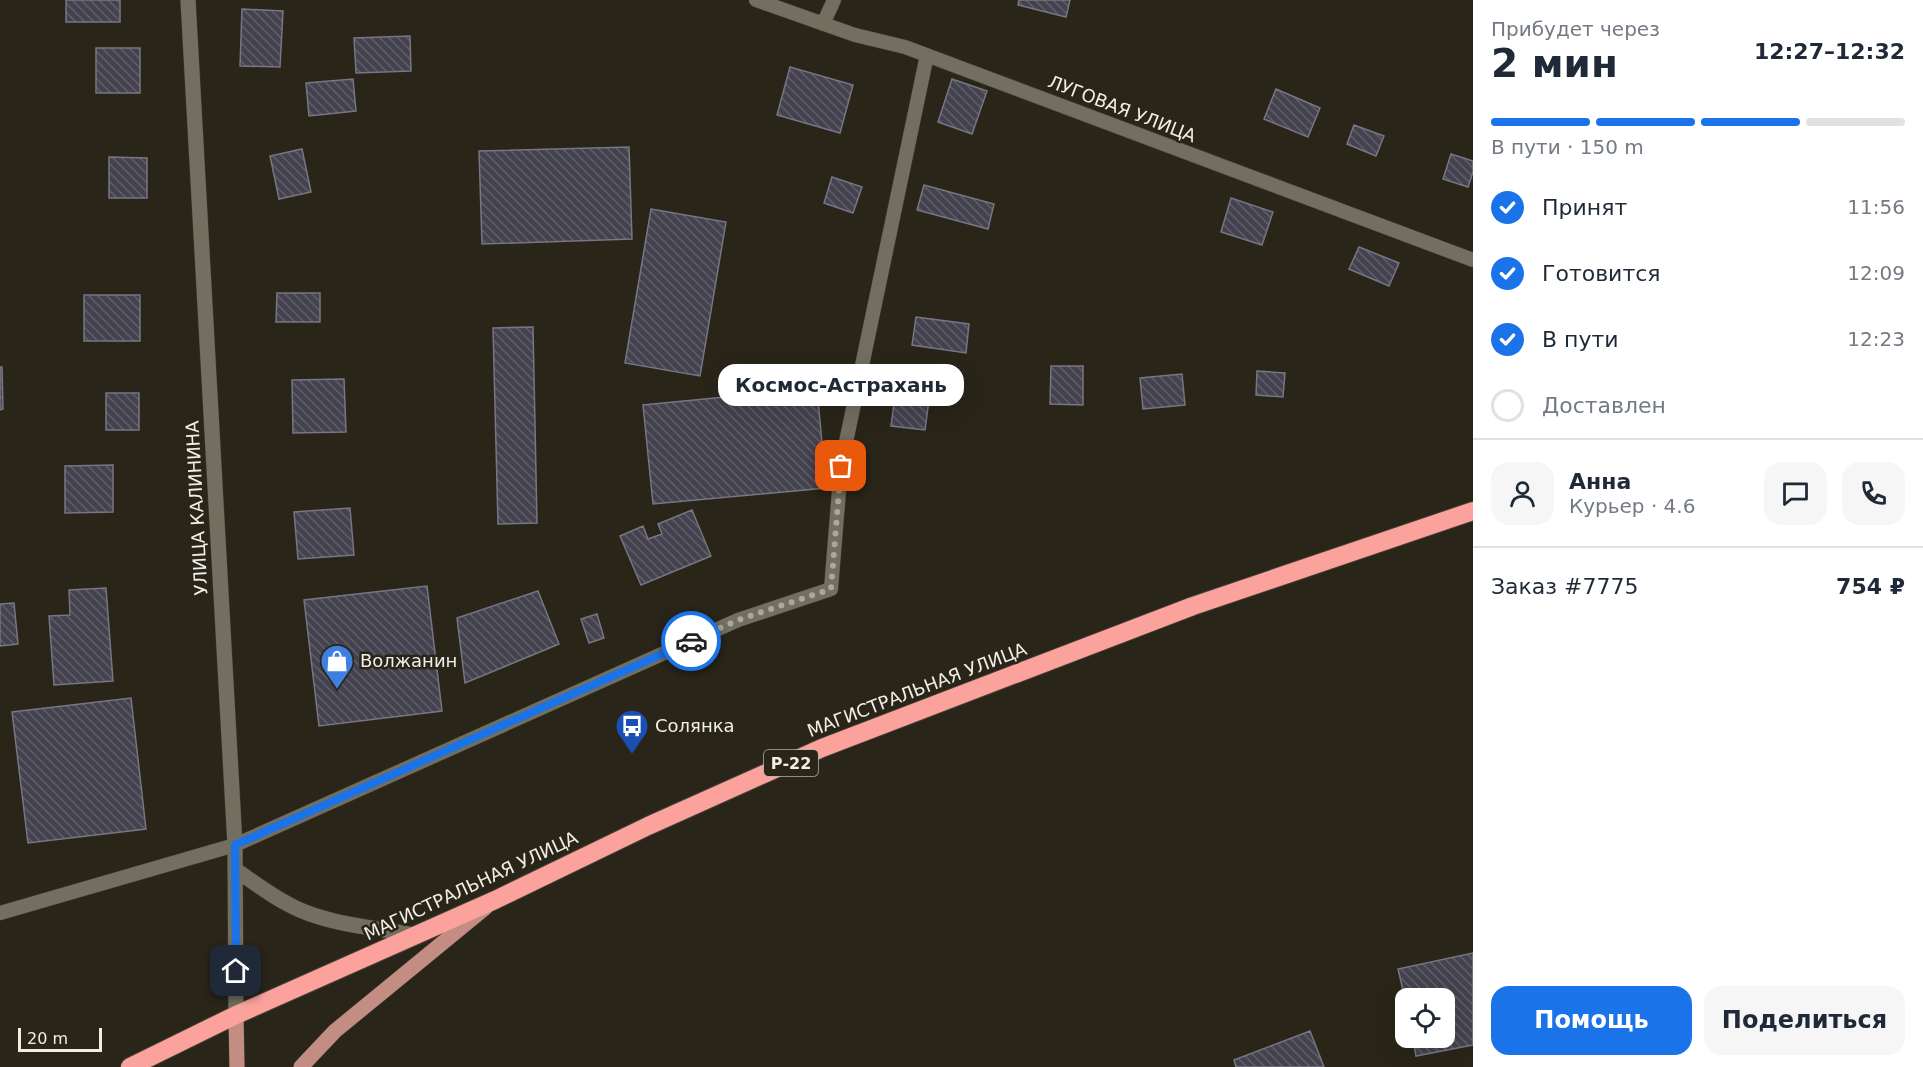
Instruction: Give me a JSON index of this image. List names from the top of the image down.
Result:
{
  "streets": {
    "highway": ["МАГИСТРАЛЬНАЯ УЛИЦА", "Р-22"],
    "street": ["УЛИЦА КАЛИНИНА"],
    "lane": ["ЛУГОВАЯ УЛИЦА"]
  },
  "crossings": [
    ["УЛИЦА КАЛИНИНА", "МАГИСТРАЛЬНАЯ УЛИЦА"]
  ],
  "places": {
    "other": ["Космос-Астрахань"],
    "shop": ["Волжанин"],
    "bus stop": ["Солянка"]
  },
  "scale_bar": "20 m",
  "page": {
    "heading": ["2 мин", "Прибудет через", "12:27–12:32"],
    "panel": [
      "Анна",
      "Курьер · 4.6",
      "Заказ #7775",
      "754 ₽"
    ],
    "bar": "В пути · 150 m",
    "list": [
      ["Принят", "11:56"],
      ["Готовится", "12:09"],
      ["В пути", "12:23"],
      "Доставлен"
    ],
    "bubble": "Космос-Астрахань",
    "buttons": ["Помощь", "Поделиться"],
    "scale": "20 m"
  }
}
